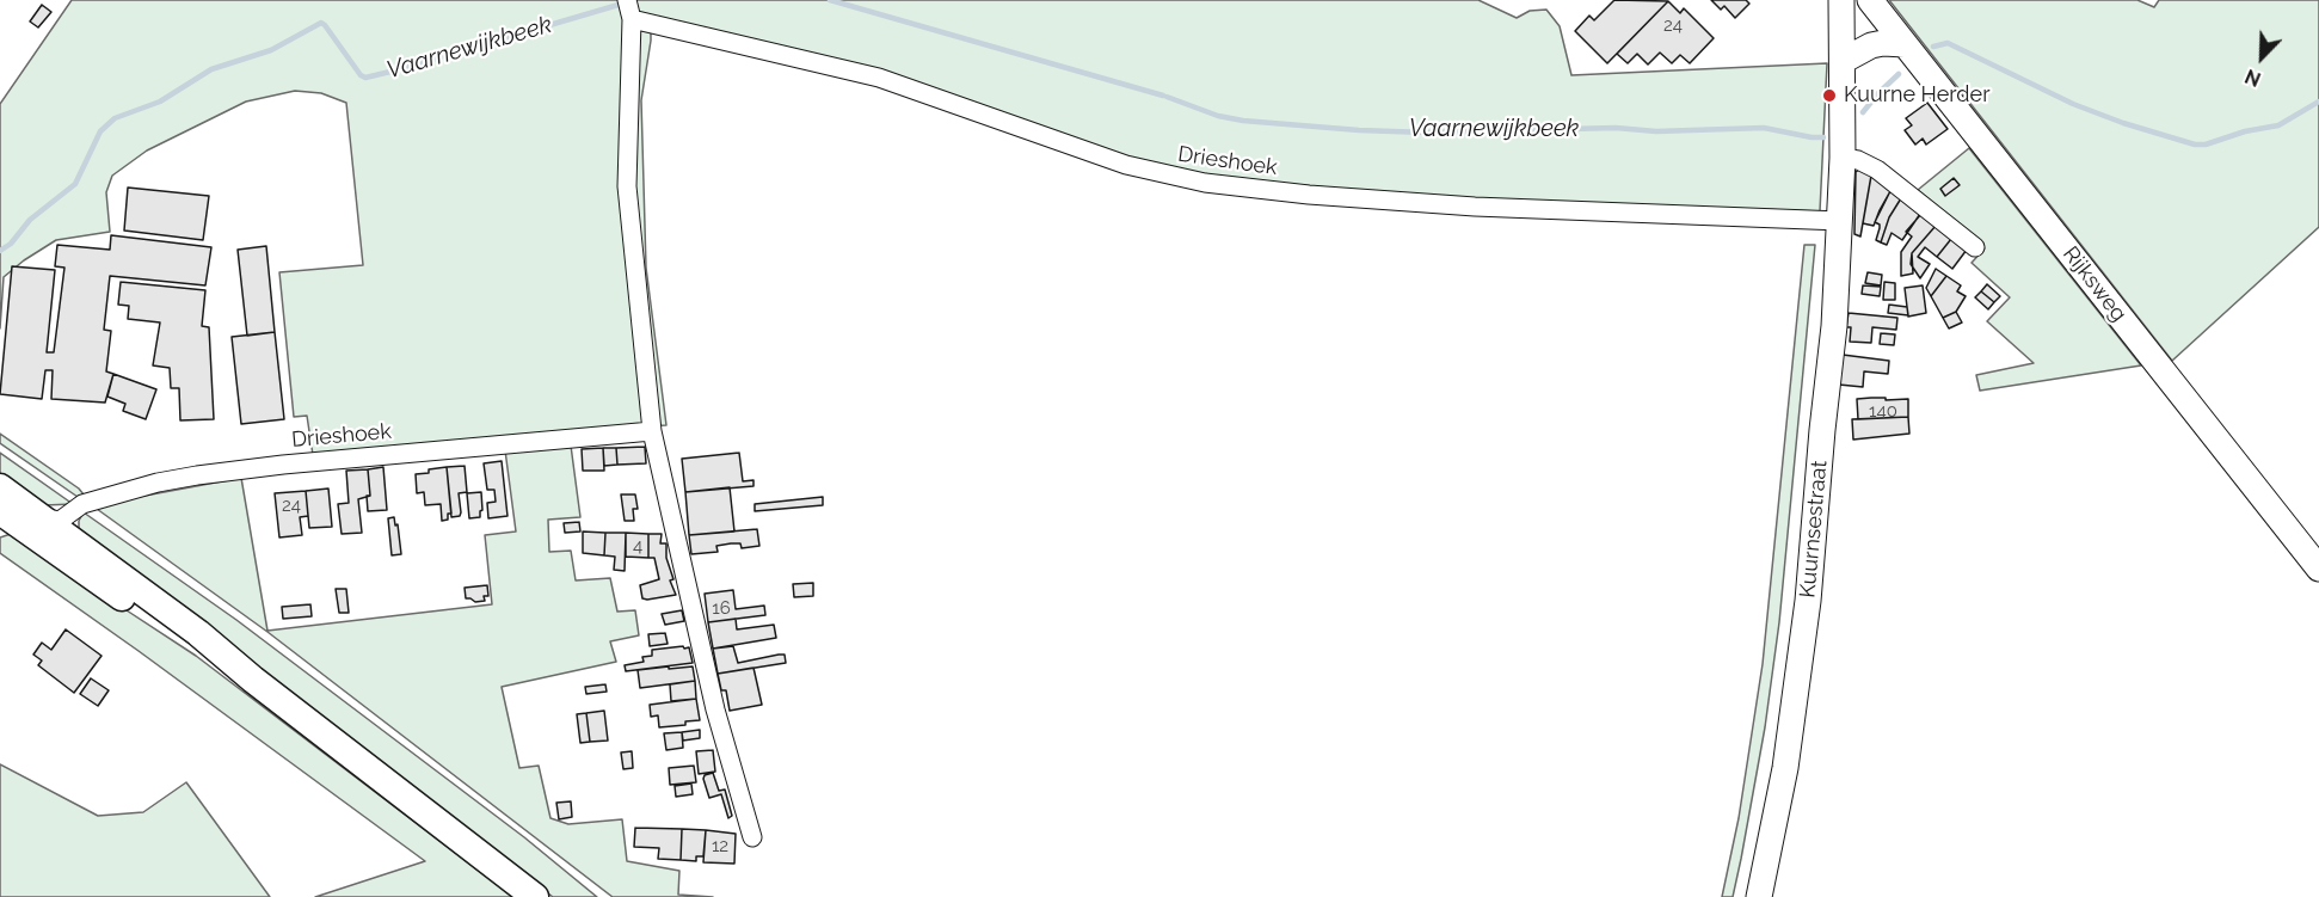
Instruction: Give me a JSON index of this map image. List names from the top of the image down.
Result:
{
  "streets": {
    "street": ["Drieshoek", "Rijksweg", "Kuurnsestraat"]
  },
  "crossings": [
    ["Drieshoek", "Kuurnsestraat"]
  ],
  "water": ["Vaarnewijkbeek"],
  "places": ["Kuurne Herder"],
  "house_numbers": [
    "24",
    "140",
    "24",
    "4",
    "16",
    "12"
  ],
  "north": "bottom left"
}
